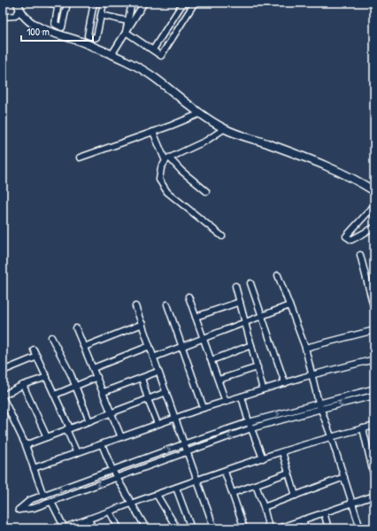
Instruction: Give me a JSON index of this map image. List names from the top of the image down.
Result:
{
  "scale_bar": "100 m"
}
